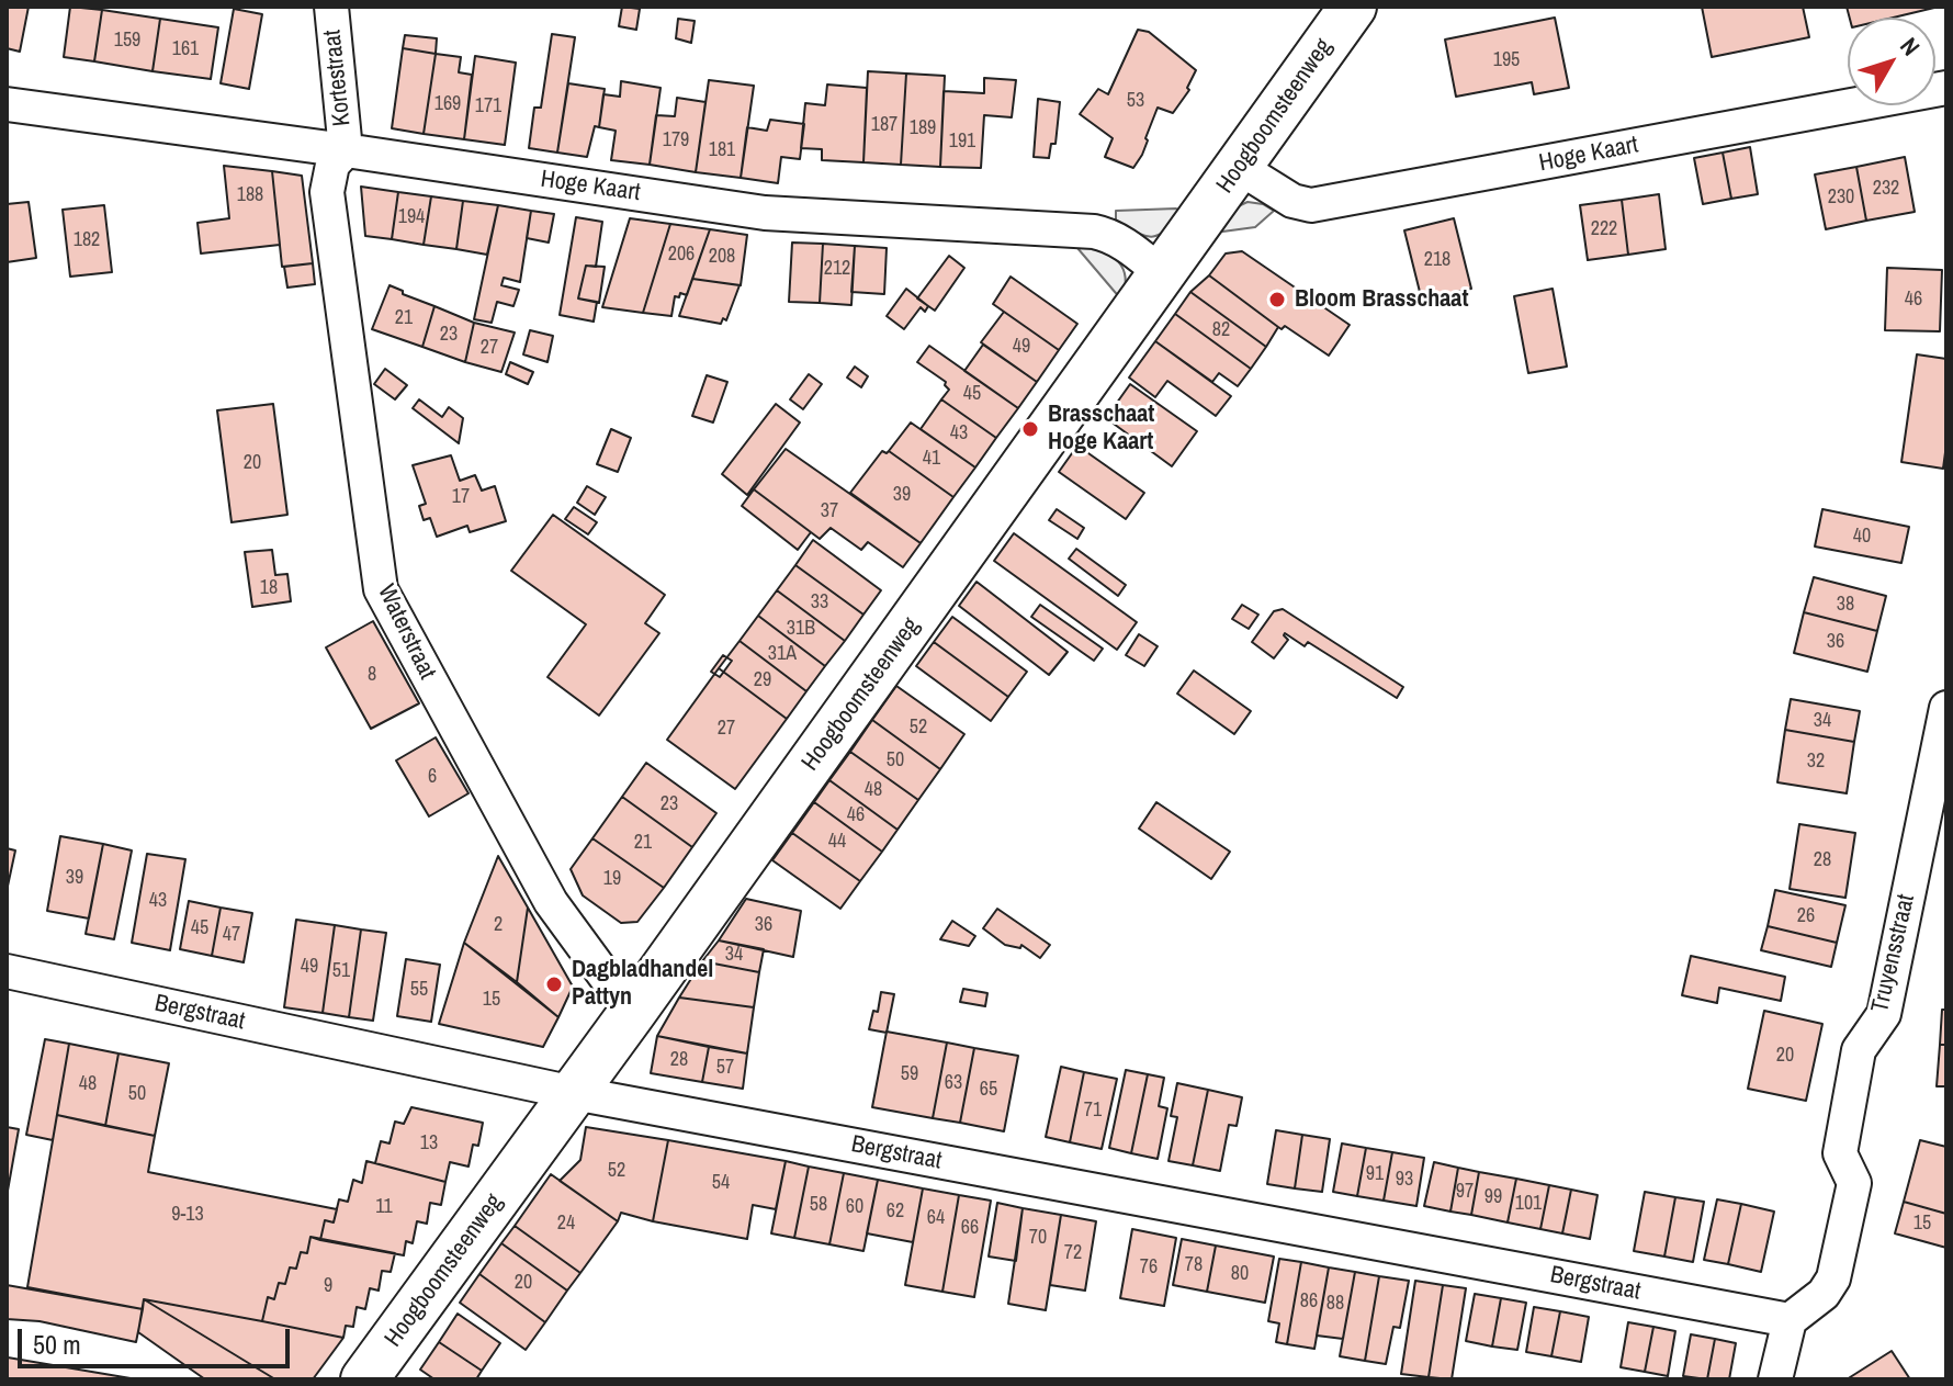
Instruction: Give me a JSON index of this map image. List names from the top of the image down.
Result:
{
  "streets": {
    "street": [
      "Kortestraat",
      "Hoogboomsteenweg",
      "Hoge Kaart",
      "Waterstraat",
      "Truyensstraat",
      "Bergstraat"
    ]
  },
  "crossings": [
    ["Kortestraat", "Hoge Kaart"],
    ["Kortestraat", "Waterstraat"],
    ["Hoogboomsteenweg", "Hoge Kaart"],
    ["Hoogboomsteenweg", "Waterstraat"],
    ["Hoogboomsteenweg", "Bergstraat"],
    ["Hoge Kaart", "Waterstraat"],
    ["Truyensstraat", "Bergstraat"]
  ],
  "places": ["Bloom Brasschaat", "Brasschaat Hoge Kaart", "Dagbladhandel Pattyn"],
  "house_numbers": [
    "159",
    "161",
    "195",
    "53",
    "169",
    "171",
    "187",
    "189",
    "179",
    "191",
    "181",
    "232",
    "188",
    "230",
    "194",
    "222",
    "182",
    "206",
    "208",
    "218",
    "212",
    "46",
    "21",
    "82",
    "23",
    "49",
    "27",
    "45",
    "43",
    "41",
    "20",
    "39",
    "17",
    "37",
    "40",
    "18",
    "33",
    "38",
    "31B",
    "36",
    "31A",
    "8",
    "29",
    "34",
    "52",
    "27",
    "50",
    "32",
    "6",
    "48",
    "23",
    "46",
    "44",
    "21",
    "28",
    "39",
    "19",
    "43",
    "26",
    "2",
    "36",
    "45",
    "47",
    "34",
    "49",
    "51",
    "55",
    "15",
    "20",
    "28",
    "57",
    "59",
    "63",
    "48",
    "65",
    "50",
    "71",
    "13",
    "52",
    "91",
    "93",
    "54",
    "97",
    "99",
    "101",
    "58",
    "11",
    "60",
    "62",
    "9-13",
    "64",
    "24",
    "15",
    "66",
    "70",
    "72",
    "78",
    "76",
    "80",
    "20",
    "9",
    "86",
    "88"
  ],
  "scale_bar": "50 m",
  "north": "top right"
}
